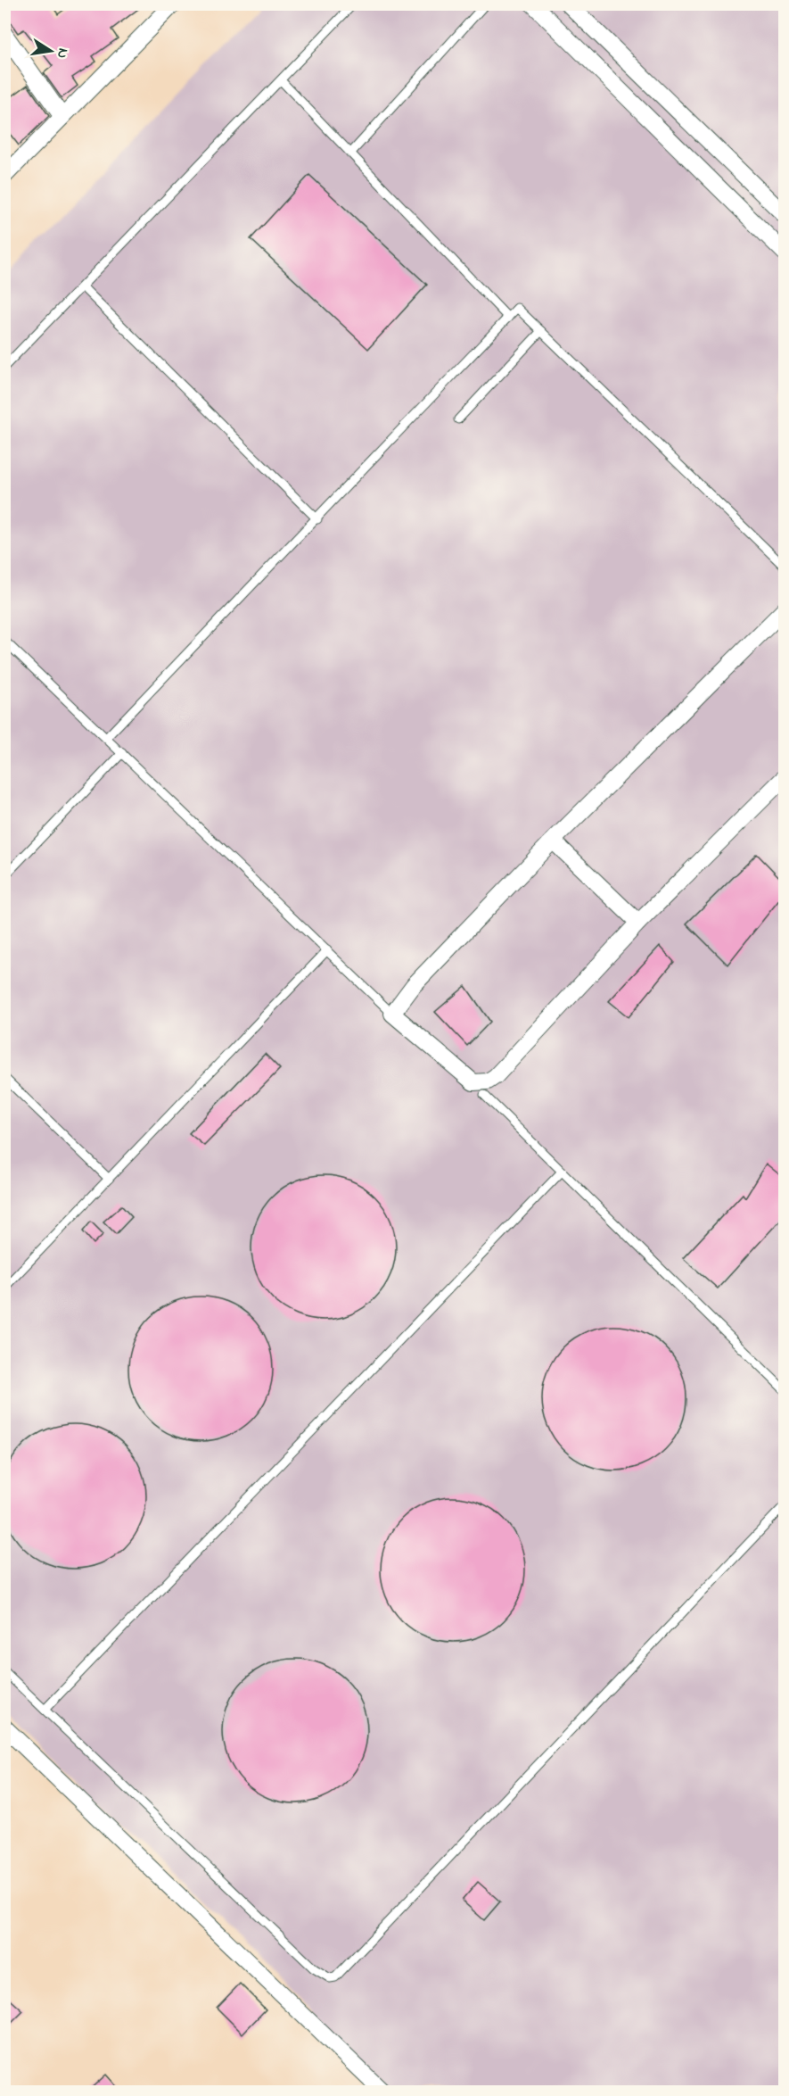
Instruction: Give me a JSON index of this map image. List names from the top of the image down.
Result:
{
  "north": "right"
}
